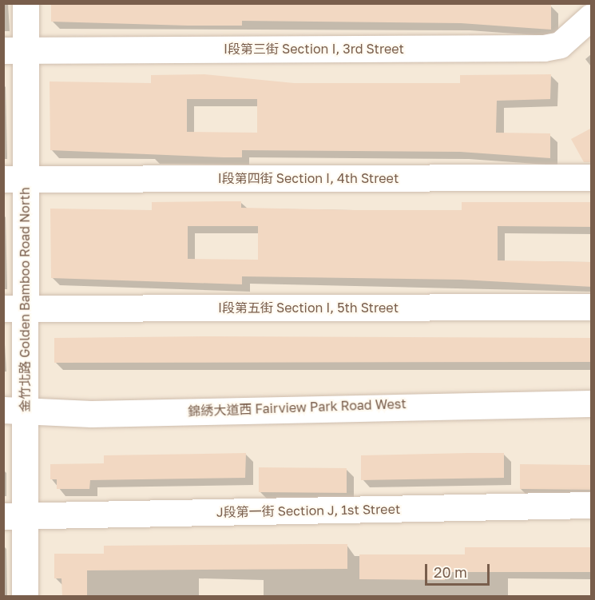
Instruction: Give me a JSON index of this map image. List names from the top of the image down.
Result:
{
  "streets": {
    "street": [
      "I段第三街 Section I, 3rd Street",
      "I段第四街 Section I, 4th Street",
      "金竹北路 Golden Bamboo Road North",
      "I段第五街 Section I, 5th Street",
      "錦綉大道西 Fairview Park Road West",
      "J段第一街 Section J, 1st Street"
    ]
  },
  "crossings": [
    ["I段第三街 Section I, 3rd Street", "金竹北路 Golden Bamboo Road North"],
    ["I段第四街 Section I, 4th Street", "金竹北路 Golden Bamboo Road North"],
    ["金竹北路 Golden Bamboo Road North", "I段第五街 Section I, 5th Street"],
    ["金竹北路 Golden Bamboo Road North", "錦綉大道西 Fairview Park Road West"],
    ["金竹北路 Golden Bamboo Road North", "J段第一街 Section J, 1st Street"]
  ],
  "scale_bar": "20 m"
}
